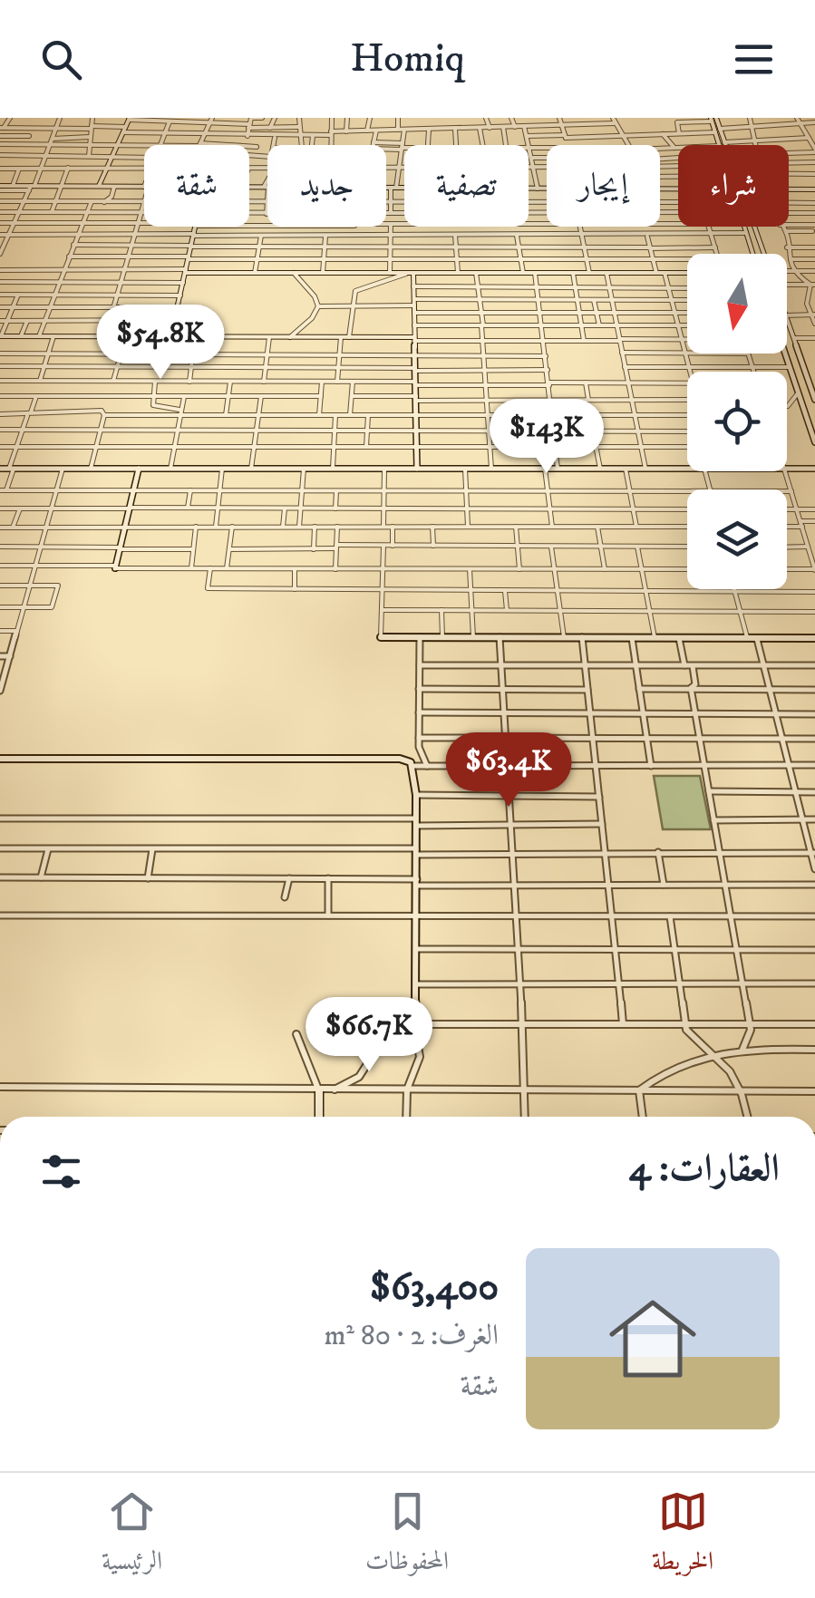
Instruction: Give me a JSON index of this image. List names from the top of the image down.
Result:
{
  "north": "bottom",
  "page": {
    "header": "Homiq",
    "chip": [
      "شراء",
      "إيجار",
      "تصفية",
      "جديد",
      "شقة"
    ],
    "price": [
      "$54.8K",
      "$143K",
      "$63.4K",
      "$66.7K"
    ],
    "heading": "العقارات: 4",
    "list": [
      {
        "name": "$63,400",
        "note": "الغرف: 2 · 80 m² · شقة"
      }
    ],
    "tabs": ["الخريطة", "المحفوظات", "الرئيسية"]
  }
}
